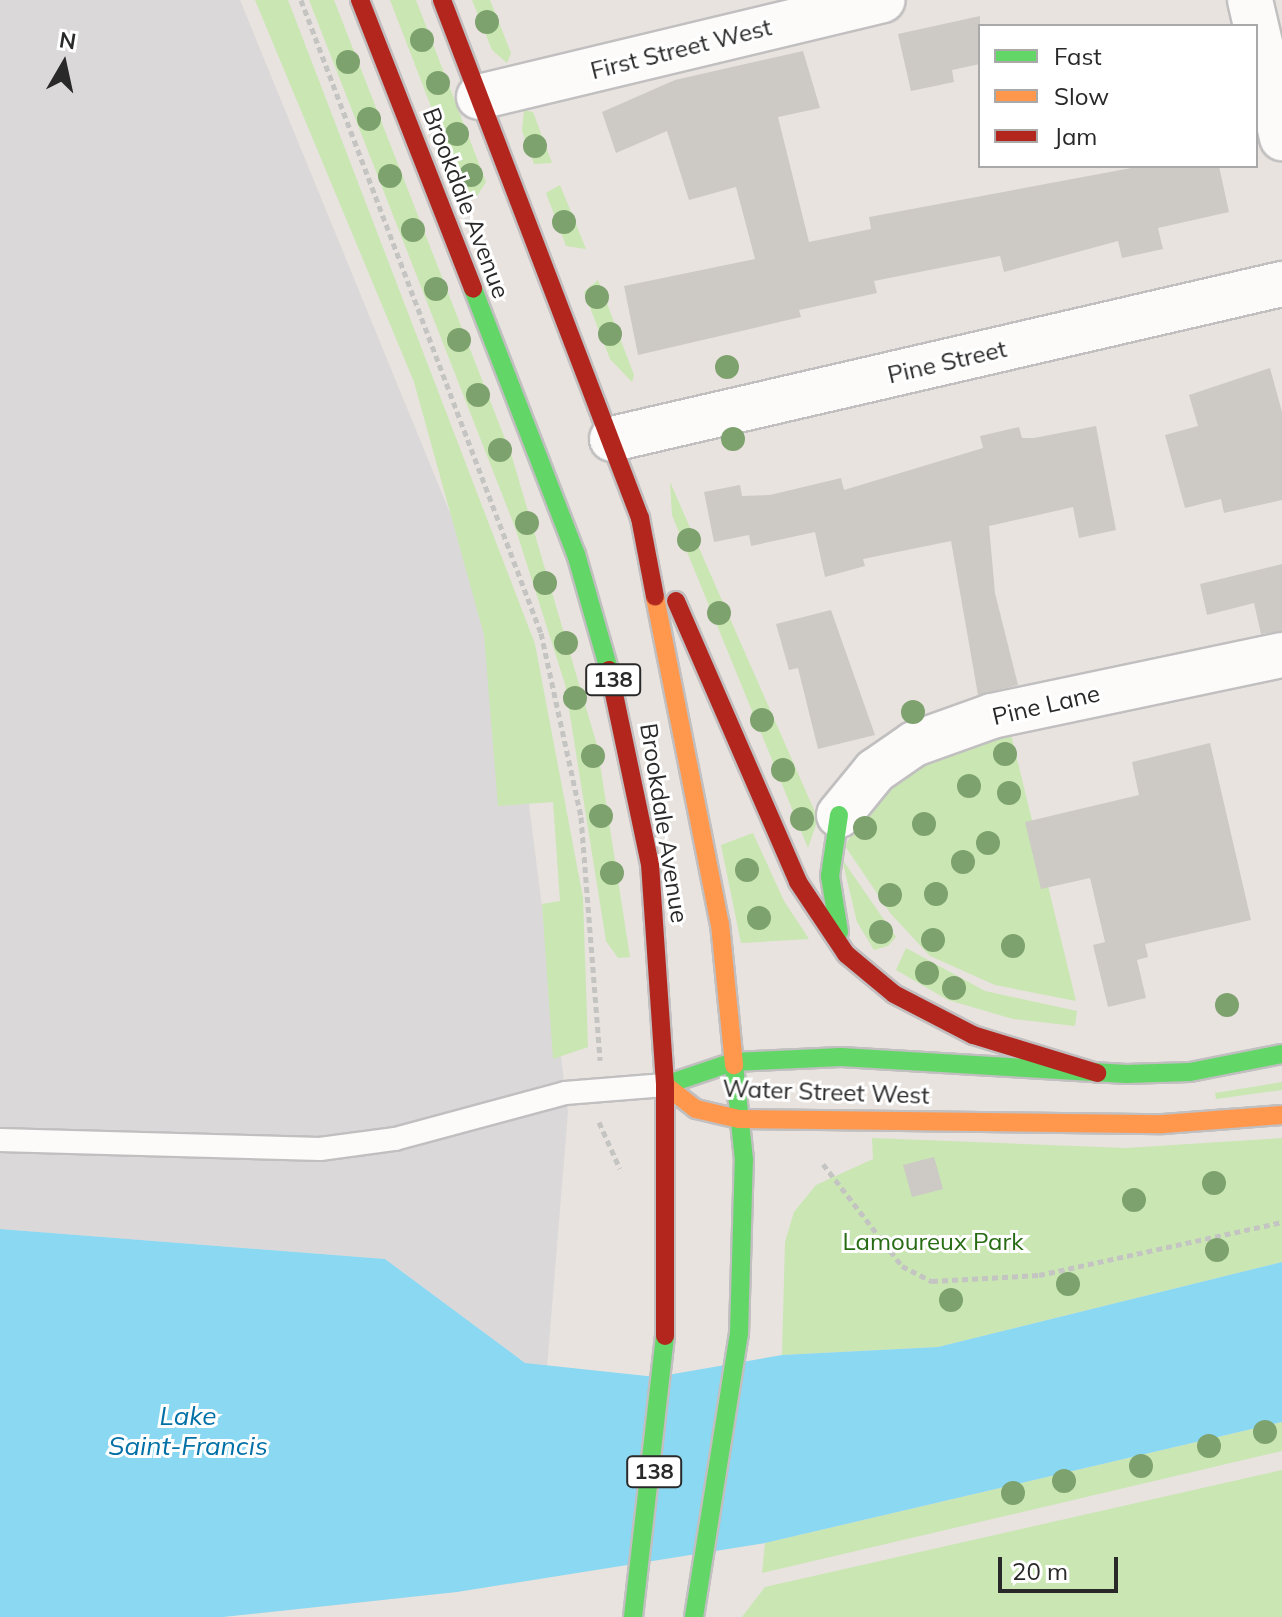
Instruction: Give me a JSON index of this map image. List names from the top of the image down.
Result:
{
  "streets": {
    "main road": ["Brookdale Avenue", "138", "Water Street West"],
    "street": ["First Street West", "Pine Street", "Pine Lane"]
  },
  "crossings": [
    ["First Street West", "Brookdale Avenue"],
    ["Brookdale Avenue", "Pine Street"],
    ["Brookdale Avenue", "Water Street West"]
  ],
  "water": ["Lake Saint-Francis"],
  "parks": ["Lamoureux Park"],
  "legend": ["Fast", "Slow", "Jam"],
  "scale_bar": "20 m",
  "north": "top"
}
